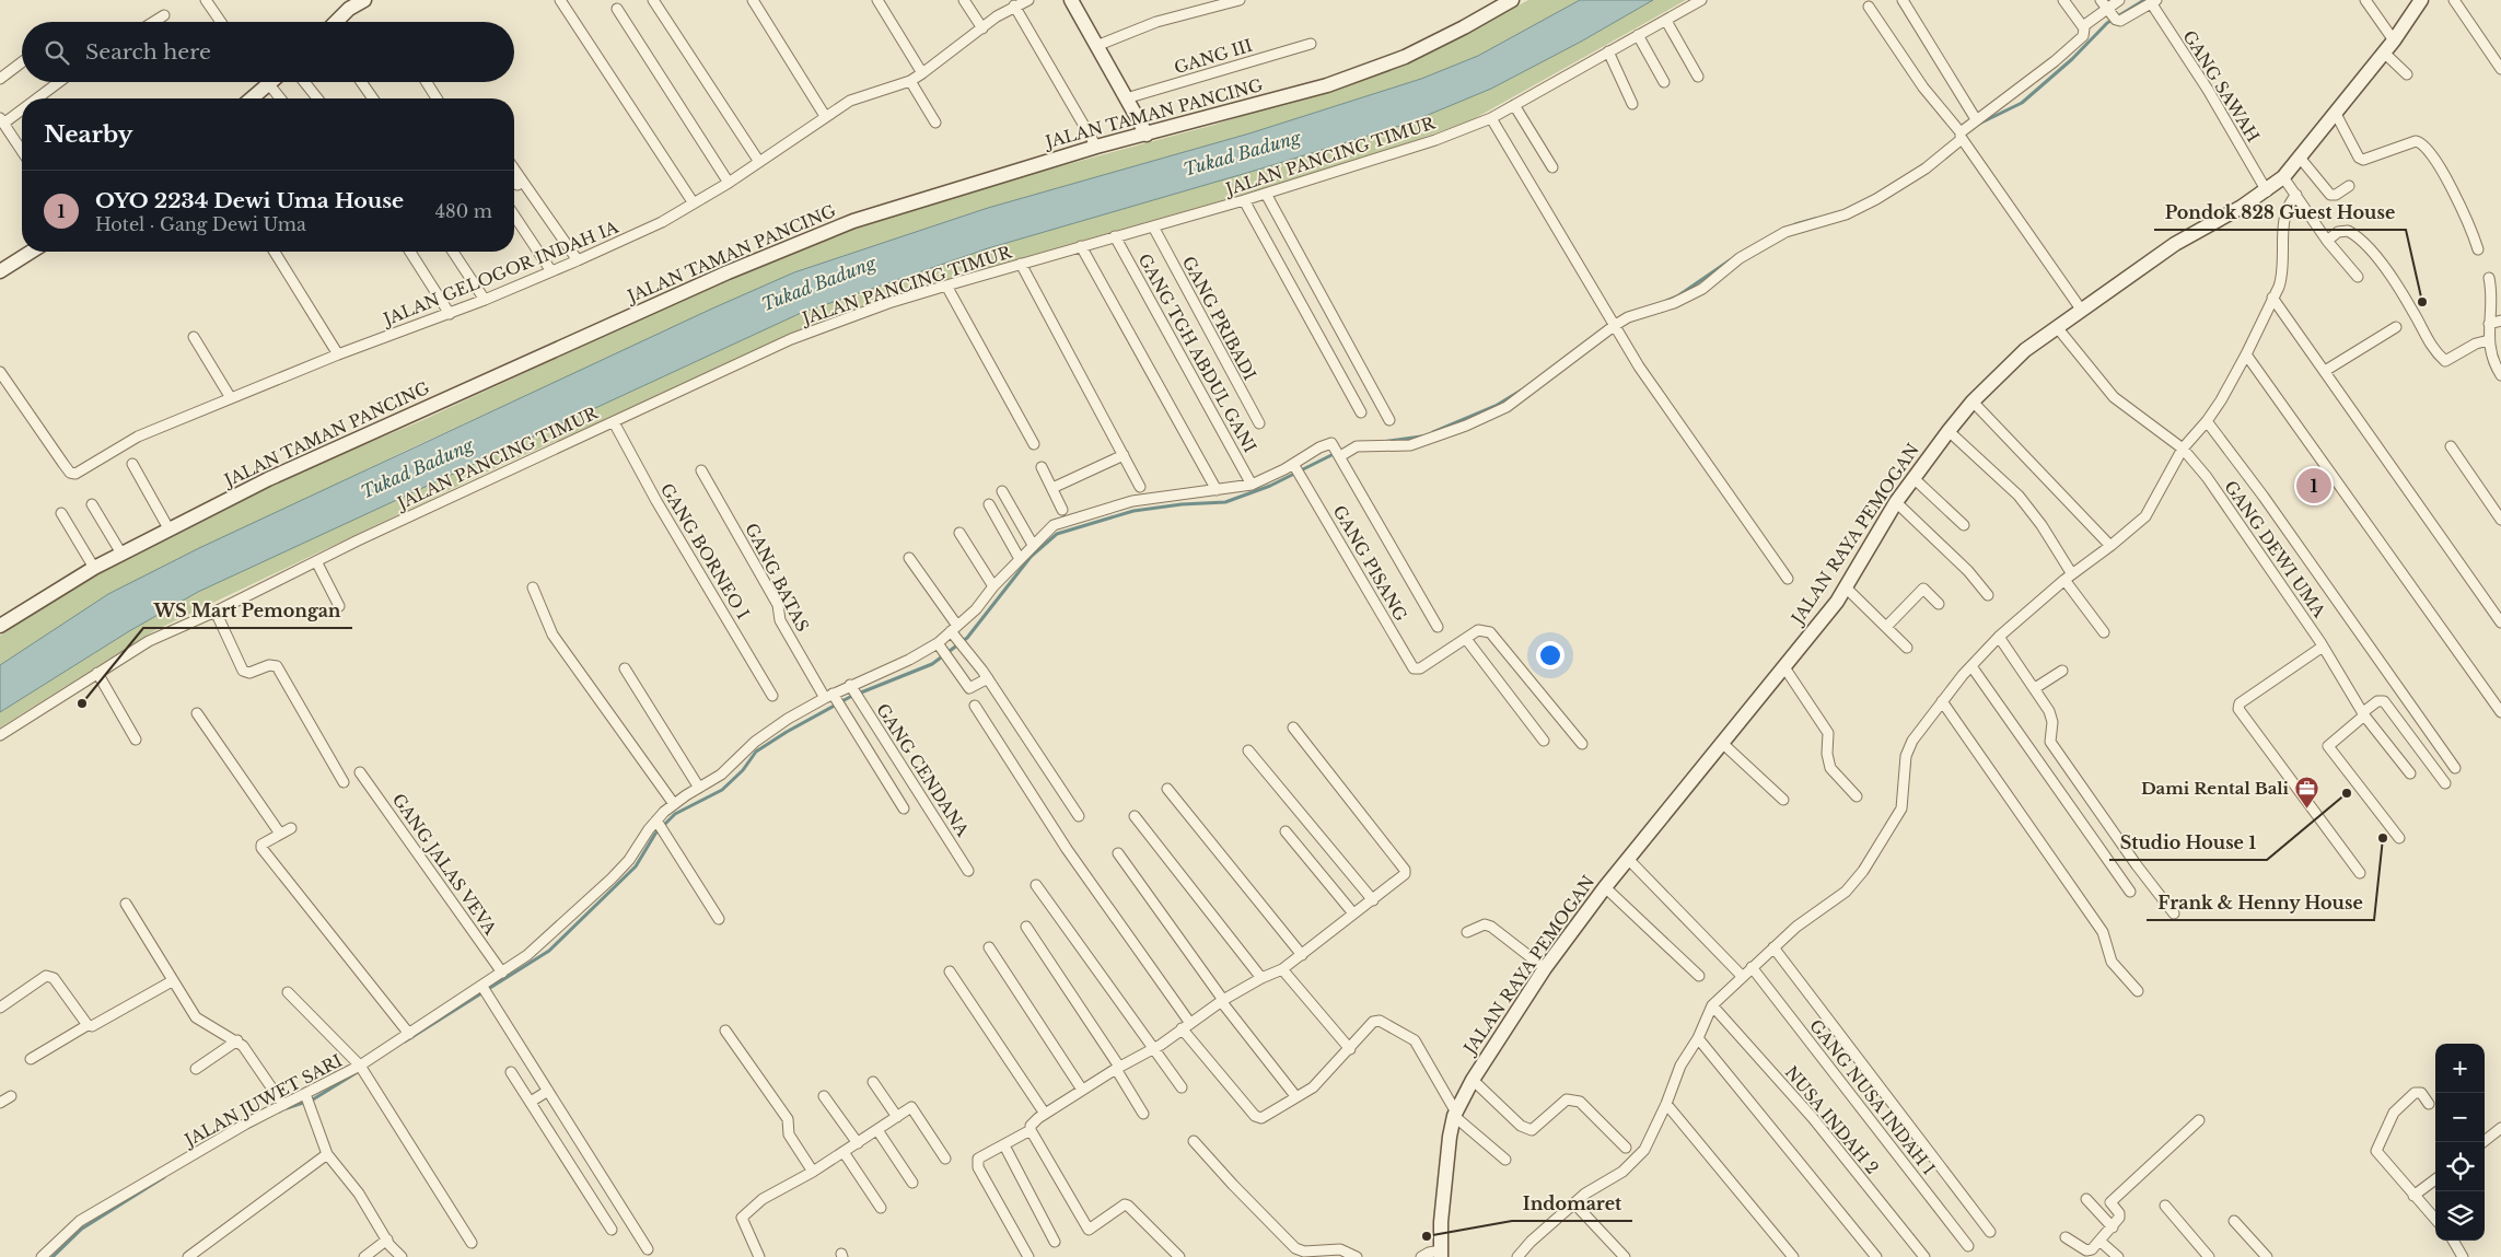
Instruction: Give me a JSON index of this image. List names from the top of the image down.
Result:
{
  "streets": {
    "street": [
      "GANG III",
      "GANG SAWAH",
      "JALAN TAMAN PANCING",
      "JALAN PANCING TIMUR",
      "JALAN GELOGOR INDAH IA",
      "GANG PRIBADI",
      "GANG TGH ABDUL GANI",
      "JALAN RAYA PEMOGAN",
      "GANG DEWI UMA",
      "GANG BORNEO I",
      "GANG PISANG",
      "GANG BATAS",
      "GANG CENDANA",
      "GANG JALAS VEVA",
      "GANG NUSA INDAH I",
      "JALAN JUWET SARI",
      "NUSA INDAH 2"
    ]
  },
  "crossings": [
    ["GANG SAWAH", "JALAN RAYA PEMOGAN"],
    ["JALAN PANCING TIMUR", "GANG PRIBADI"],
    ["JALAN PANCING TIMUR", "GANG TGH ABDUL GANI"],
    ["JALAN PANCING TIMUR", "GANG BORNEO I"],
    ["GANG TGH ABDUL GANI", "JALAN JUWET SARI"],
    ["JALAN RAYA PEMOGAN", "GANG DEWI UMA"],
    ["GANG PISANG", "JALAN JUWET SARI"],
    ["GANG BATAS", "JALAN JUWET SARI"],
    ["GANG CENDANA", "JALAN JUWET SARI"],
    ["GANG JALAS VEVA", "JALAN JUWET SARI"]
  ],
  "water": ["Tukad Badung"],
  "places": {
    "other": [
      "Pondok 828 Guest House",
      "WS Mart Pemongan",
      "Studio House 1",
      "Frank & Henny House",
      "Indomaret"
    ],
    "office": ["Dami Rental Bali"]
  },
  "page": {
    "search": "Search here",
    "heading": "Nearby",
    "list": [
      {
        "mark": "1",
        "name": "OYO 2234 Dewi Uma House",
        "note": "Hotel · Gang Dewi Uma",
        "value": "480 m"
      }
    ],
    "pins": "1",
    "map_buttons": ["+", "−"]
  }
}
